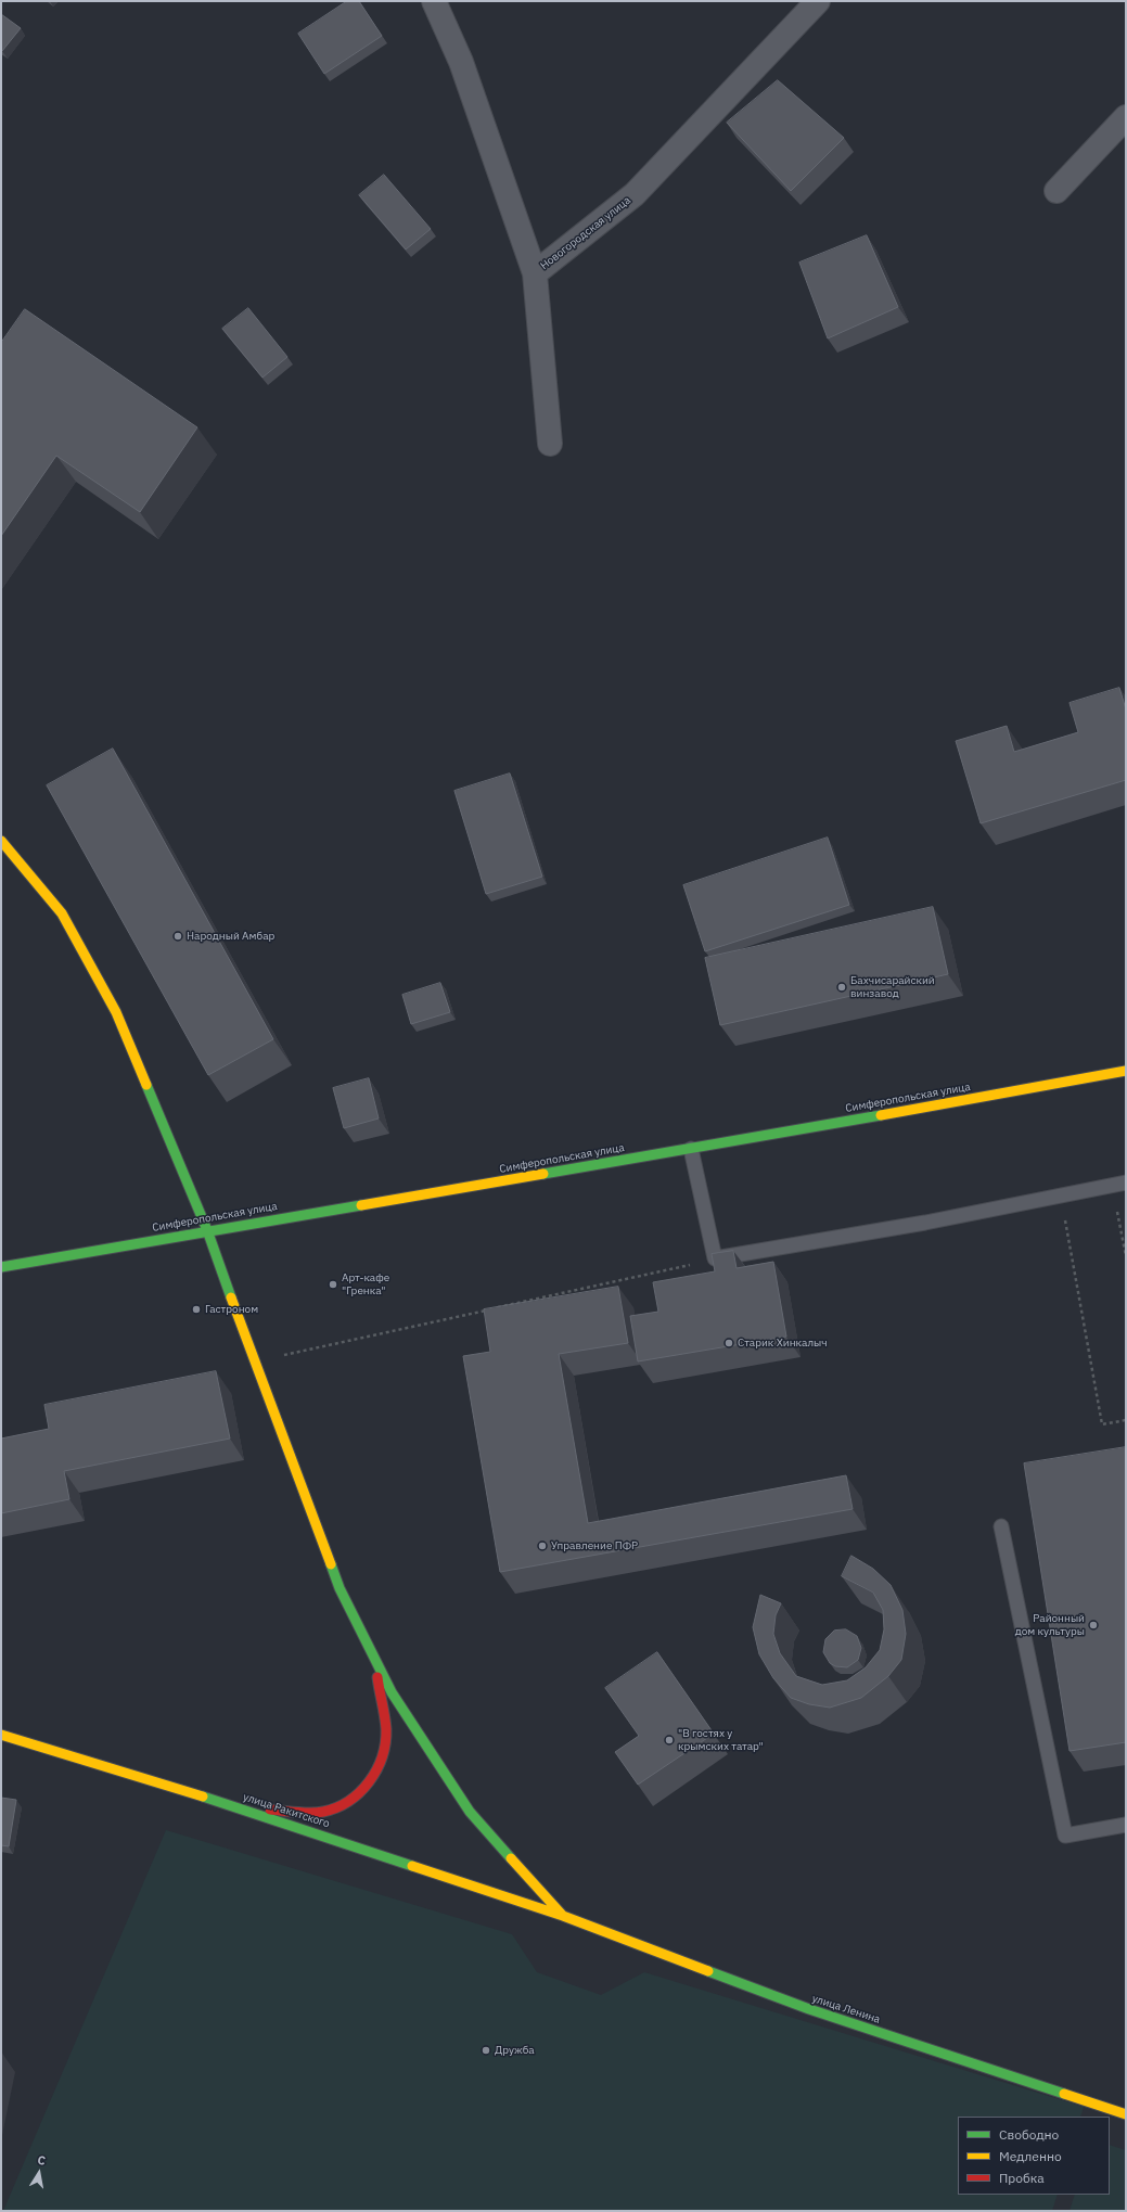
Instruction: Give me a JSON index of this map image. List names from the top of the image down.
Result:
{
  "streets": {
    "main road": ["Симферопольская улица", "улица Ракитского", "улица Ленина"],
    "street": ["Новогородская улица"]
  },
  "crossings": [
    ["улица Ракитского", "улица Ленина"]
  ],
  "places": [
    "Народный Амбар",
    "Бахчисарайский винзавод",
    "Арт-кафе \"Гренка\"",
    "Гастроном",
    "Старик Хинкалыч",
    "Управление ПФР",
    "Районный дом культуры",
    "\"В гостях у крымских татар\"",
    "Дружба"
  ],
  "legend": ["Свободно", "Медленно", "Пробка"],
  "north": "top"
}
